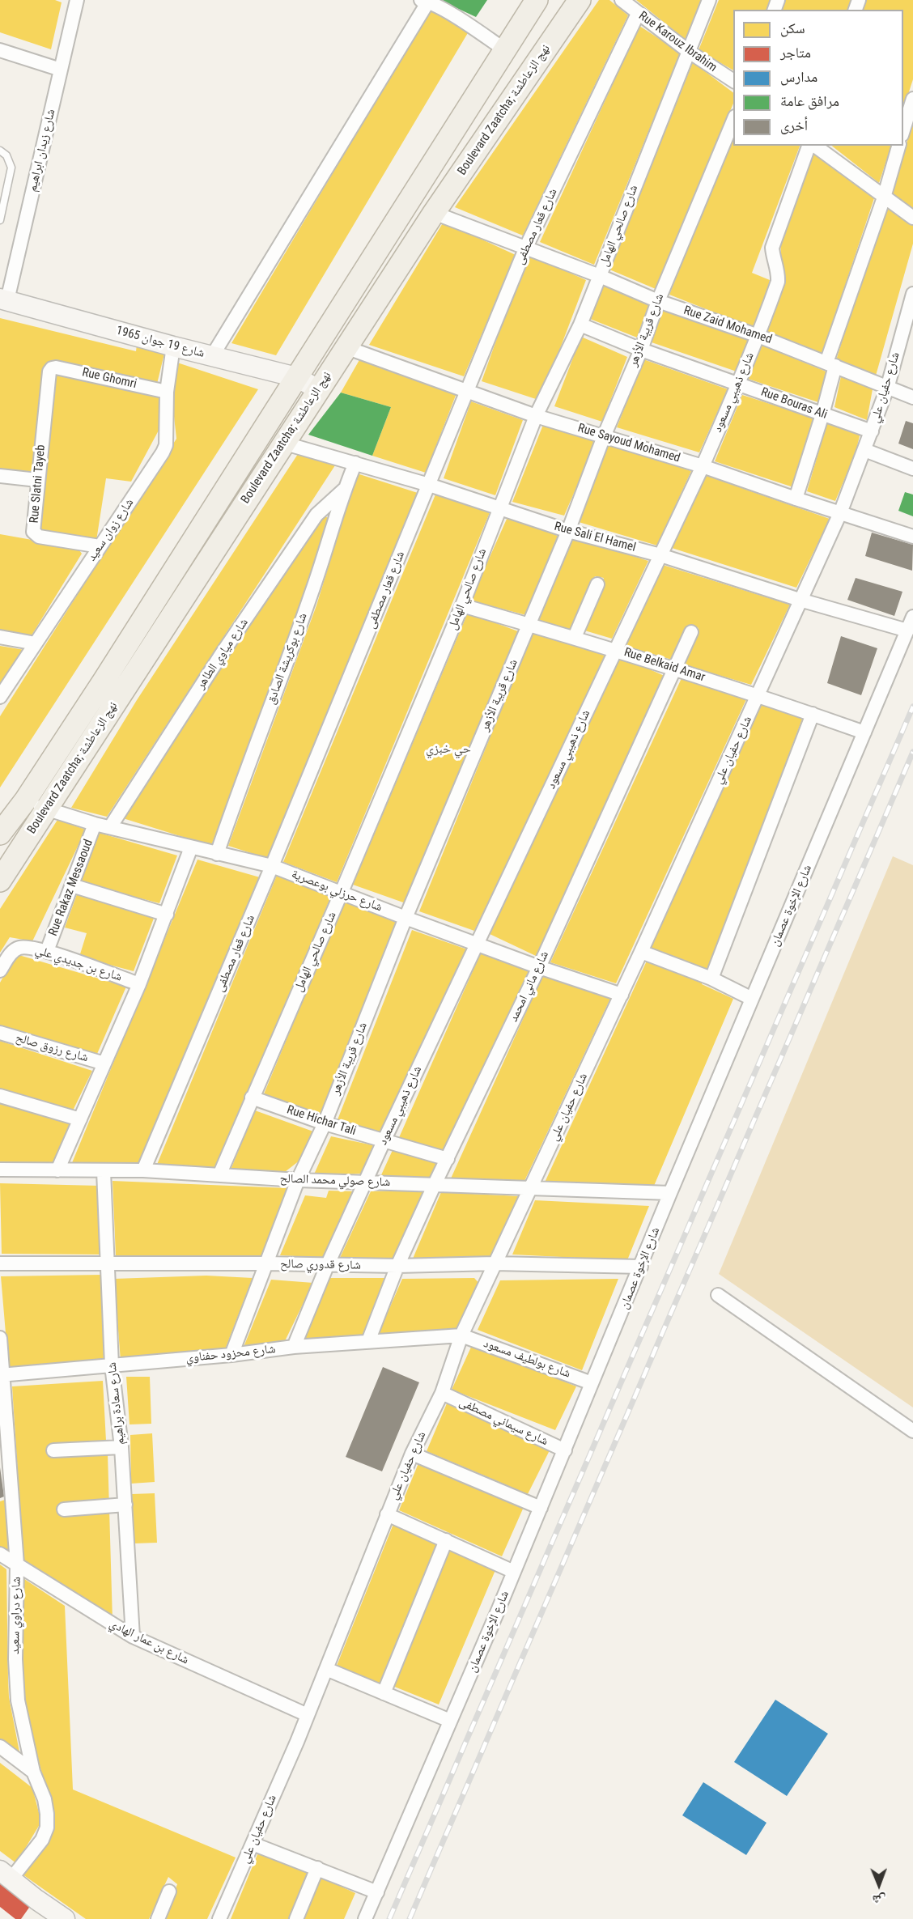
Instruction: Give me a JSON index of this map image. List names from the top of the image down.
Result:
{
  "streets": {
    "main road": ["Boulevard Zaatcha; نهج الزعاطشة"],
    "street": [
      "Rue Karouz Ibrahim",
      "شارع زيدان ابراهيم",
      "شارع صالحي الهامل",
      "شارع قعار مصطفى",
      "Rue Zaid Mohamed",
      "شارع قريبة الأزهر",
      "شارع 19 جوان 1965",
      "Rue Ghomri",
      "شارع حفيان علي",
      "شارع ذهيبي مسعود",
      "Rue Bouras Ali",
      "Rue Sayoud Mohamed",
      "Rue Slatni Tayeb",
      "شارع زوان سعيد",
      "Rue Sali El Hamel",
      "شارع مياوي الطاهر",
      "شارع بوكريشة الصادق",
      "Rue Belkaid Amar",
      "Rue Rakaz Messaoud",
      "شارع حرزلي بوعصرية",
      "شارع الإخوة عصمان",
      "شارع بن جديدي علي",
      "شارع ماني امحمد",
      "شارع رزوق صالح",
      "Rue Hichar Tali",
      "شارع صولي محمد الصالح",
      "شارع قدوري صالح",
      "شارع محزود حفناوي",
      "شارع بولطيف مسعود",
      "شارع سعادة براهيم",
      "شارع سيماني مصطفى",
      "شارع دراوي سعيد",
      "شارع بن عمار الهادي"
    ]
  },
  "crossings": [
    ["Rue Karouz Ibrahim", "شارع صالحي الهامل"],
    ["Rue Karouz Ibrahim", "شارع قعار مصطفى"],
    ["Boulevard Zaatcha; نهج الزعاطشة", "Rue Zaid Mohamed"],
    ["Boulevard Zaatcha; نهج الزعاطشة", "شارع 19 جوان 1965"],
    ["Boulevard Zaatcha; نهج الزعاطشة", "Rue Sayoud Mohamed"],
    ["Boulevard Zaatcha; نهج الزعاطشة", "Rue Sali El Hamel"],
    ["Boulevard Zaatcha; نهج الزعاطشة", "شارع حرزلي بوعصرية"],
    ["شارع زيدان ابراهيم", "شارع 19 جوان 1965"],
    ["شارع صالحي الهامل", "Rue Zaid Mohamed"],
    ["شارع صالحي الهامل", "Rue Bouras Ali"],
    ["شارع صالحي الهامل", "Rue Sayoud Mohamed"],
    ["شارع صالحي الهامل", "Rue Sali El Hamel"],
    ["شارع صالحي الهامل", "Rue Belkaid Amar"],
    ["شارع صالحي الهامل", "شارع حرزلي بوعصرية"],
    ["شارع صالحي الهامل", "Rue Hichar Tali"],
    ["شارع صالحي الهامل", "شارع صولي محمد الصالح"],
    ["شارع قعار مصطفى", "Rue Zaid Mohamed"],
    ["شارع قعار مصطفى", "Rue Sayoud Mohamed"],
    ["شارع قعار مصطفى", "Rue Sali El Hamel"],
    ["شارع قعار مصطفى", "شارع حرزلي بوعصرية"],
    ["شارع قعار مصطفى", "شارع صولي محمد الصالح"],
    ["Rue Zaid Mohamed", "شارع قريبة الأزهر"],
    ["Rue Zaid Mohamed", "شارع حفيان علي"],
    ["Rue Zaid Mohamed", "شارع ذهيبي مسعود"],
    ["شارع قريبة الأزهر", "Rue Bouras Ali"],
    ["شارع قريبة الأزهر", "Rue Sayoud Mohamed"],
    ["شارع قريبة الأزهر", "Rue Sali El Hamel"],
    ["شارع قريبة الأزهر", "Rue Belkaid Amar"],
    ["شارع قريبة الأزهر", "شارع حرزلي بوعصرية"],
    ["شارع قريبة الأزهر", "Rue Hichar Tali"],
    ["شارع قريبة الأزهر", "شارع صولي محمد الصالح"],
    ["شارع قريبة الأزهر", "شارع قدوري صالح"],
    ["شارع قريبة الأزهر", "شارع محزود حفناوي"],
    ["شارع 19 جوان 1965", "شارع زوان سعيد"],
    ["Rue Ghomri", "Rue Slatni Tayeb"],
    ["Rue Ghomri", "شارع زوان سعيد"],
    ["شارع حفيان علي", "Rue Bouras Ali"],
    ["شارع حفيان علي", "Rue Sayoud Mohamed"],
    ["شارع حفيان علي", "Rue Sali El Hamel"],
    ["شارع حفيان علي", "Rue Belkaid Amar"],
    ["شارع حفيان علي", "شارع حرزلي بوعصرية"],
    ["شارع حفيان علي", "شارع صولي محمد الصالح"],
    ["شارع حفيان علي", "شارع قدوري صالح"],
    ["شارع حفيان علي", "شارع محزود حفناوي"],
    ["شارع حفيان علي", "شارع بولطيف مسعود"],
    ["شارع حفيان علي", "شارع سيماني مصطفى"],
    ["شارع حفيان علي", "شارع بن عمار الهادي"],
    ["شارع ذهيبي مسعود", "Rue Bouras Ali"],
    ["شارع ذهيبي مسعود", "Rue Sayoud Mohamed"],
    ["شارع ذهيبي مسعود", "Rue Sali El Hamel"],
    ["شارع ذهيبي مسعود", "Rue Belkaid Amar"],
    ["شارع ذهيبي مسعود", "شارع حرزلي بوعصرية"],
    ["شارع ذهيبي مسعود", "Rue Hichar Tali"],
    ["شارع ذهيبي مسعود", "شارع صولي محمد الصالح"],
    ["شارع ذهيبي مسعود", "شارع قدوري صالح"],
    ["شارع ذهيبي مسعود", "شارع محزود حفناوي"],
    ["Rue Slatni Tayeb", "شارع زوان سعيد"],
    ["Rue Sali El Hamel", "شارع بوكريشة الصادق"],
    ["Rue Sali El Hamel", "شارع الإخوة عصمان"],
    ["شارع مياوي الطاهر", "شارع بوكريشة الصادق"],
    ["شارع مياوي الطاهر", "شارع حرزلي بوعصرية"],
    ["شارع بوكريشة الصادق", "شارع حرزلي بوعصرية"],
    ["Rue Belkaid Amar", "شارع الإخوة عصمان"],
    ["Rue Belkaid Amar", "شارع ماني امحمد"],
    ["Rue Rakaz Messaoud", "شارع حرزلي بوعصرية"],
    ["Rue Rakaz Messaoud", "شارع بن جديدي علي"],
    ["شارع حرزلي بوعصرية", "شارع ماني امحمد"],
    ["شارع الإخوة عصمان", "شارع صولي محمد الصالح"],
    ["شارع الإخوة عصمان", "شارع قدوري صالح"],
    ["شارع الإخوة عصمان", "شارع بولطيف مسعود"],
    ["شارع الإخوة عصمان", "شارع سيماني مصطفى"],
    ["شارع ماني امحمد", "Rue Hichar Tali"],
    ["شارع ماني امحمد", "شارع صولي محمد الصالح"],
    ["شارع ماني امحمد", "شارع قدوري صالح"],
    ["شارع ماني امحمد", "شارع محزود حفناوي"],
    ["شارع صولي محمد الصالح", "شارع سعادة براهيم"],
    ["شارع قدوري صالح", "شارع سعادة براهيم"],
    ["شارع محزود حفناوي", "شارع بولطيف مسعود"],
    ["شارع محزود حفناوي", "شارع سعادة براهيم"],
    ["شارع محزود حفناوي", "شارع دراوي سعيد"],
    ["شارع سعادة براهيم", "شارع بن عمار الهادي"],
    ["شارع دراوي سعيد", "شارع بن عمار الهادي"]
  ],
  "districts": ["حي خبزي"],
  "legend": [
    "سكن",
    "متاجر",
    "مدارس",
    "مرافق عامة",
    "أخرى"
  ],
  "north": "bottom"
}
